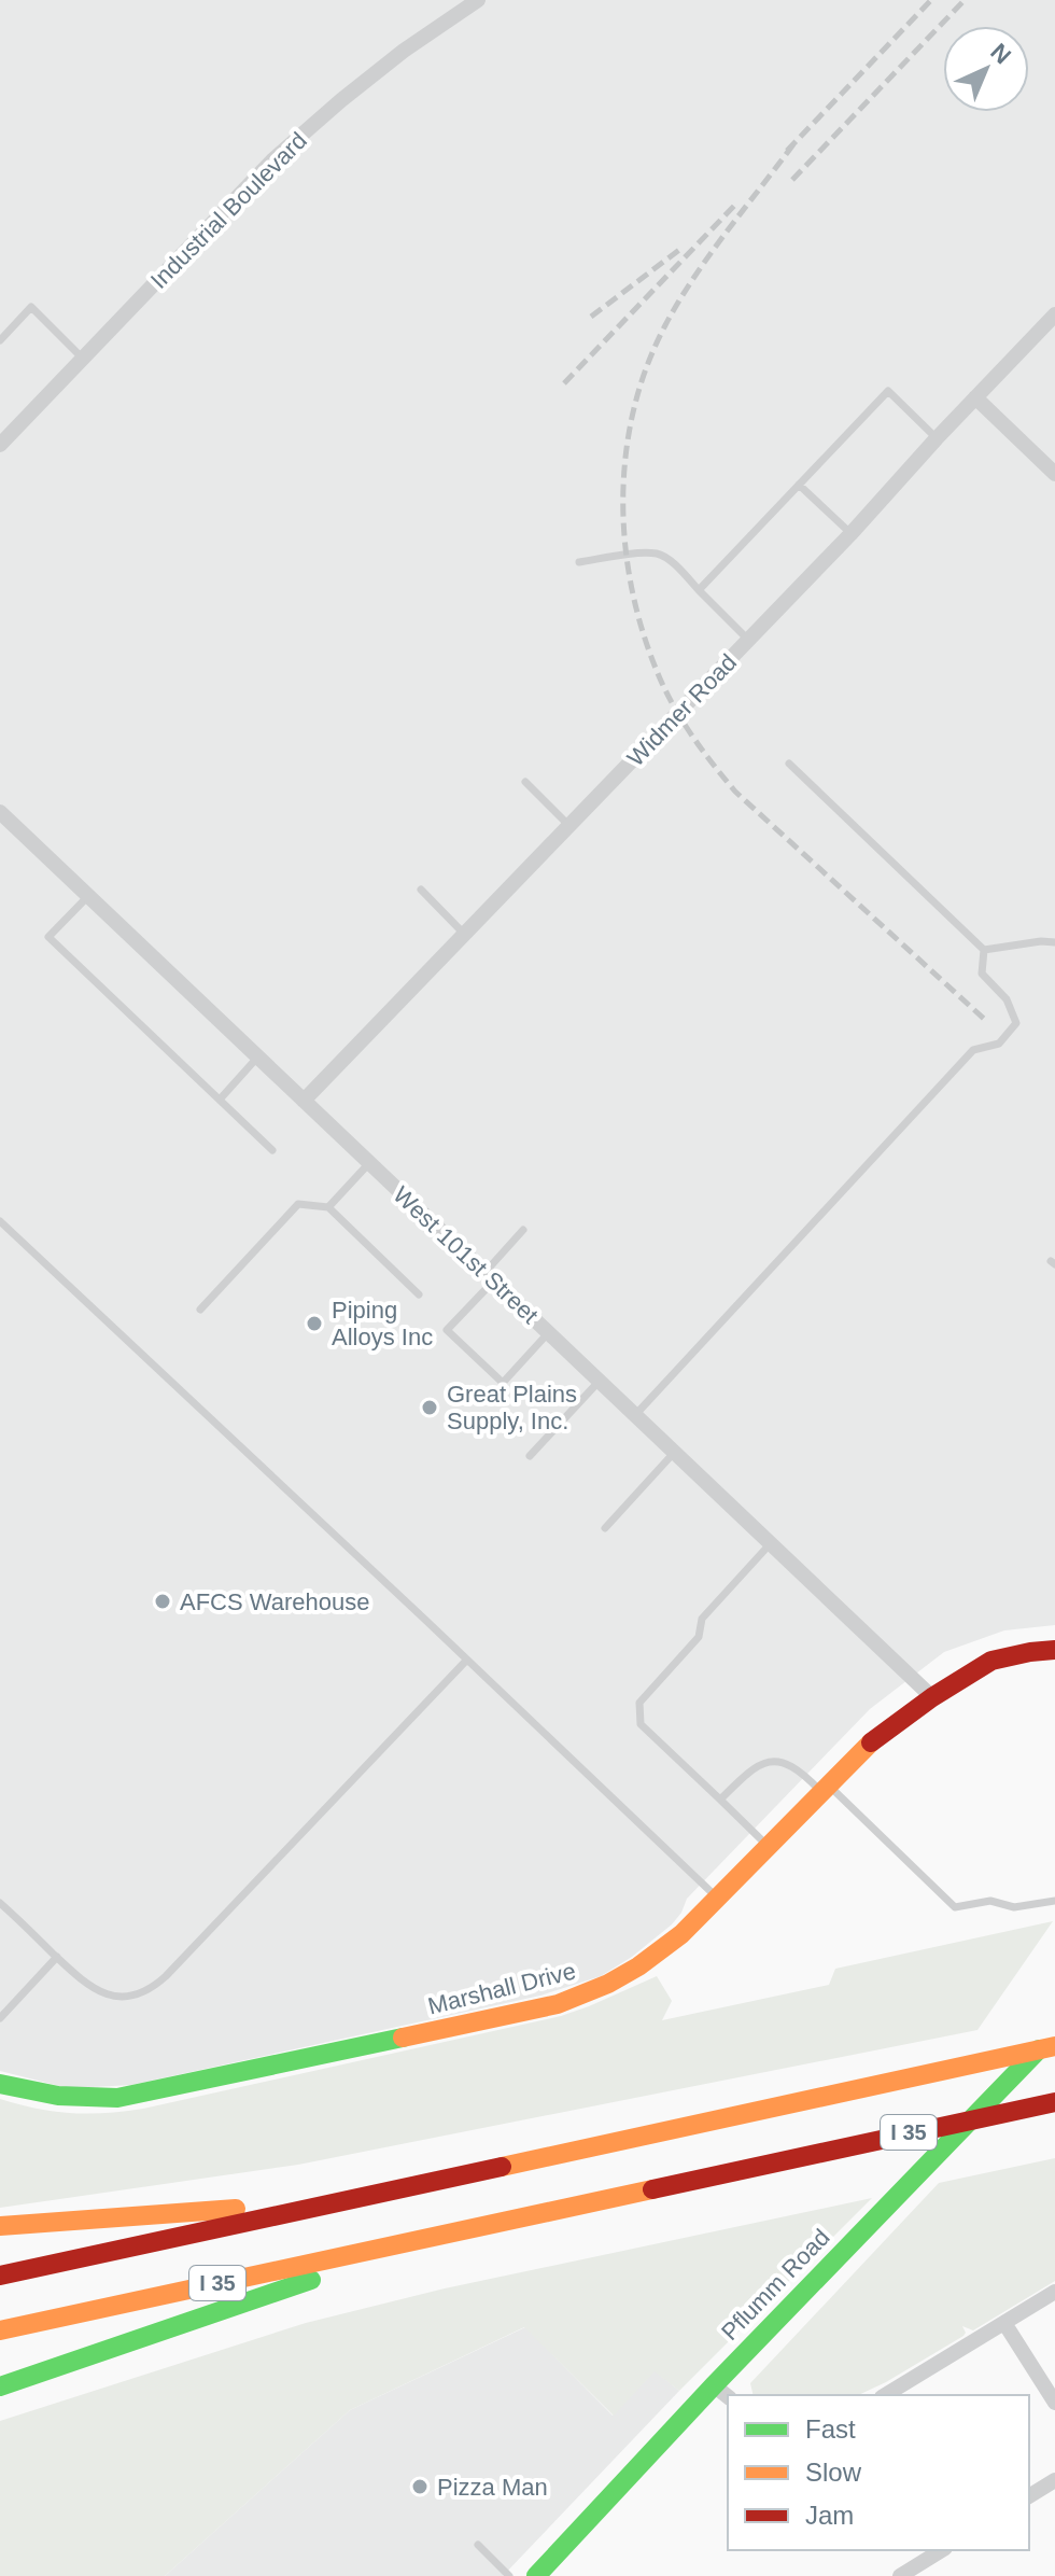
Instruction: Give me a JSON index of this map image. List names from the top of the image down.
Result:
{
  "streets": {
    "main road": ["Marshall Drive", "I 35", "Pflumm Road"],
    "street": ["Industrial Boulevard", "Widmer Road", "West 101st Street"]
  },
  "crossings": [
    ["Widmer Road", "West 101st Street"],
    ["West 101st Street", "Marshall Drive"]
  ],
  "places": [
    "Piping Alloys Inc",
    "Great Plains Supply, Inc.",
    "AFCS Warehouse",
    "Pizza Man"
  ],
  "legend": ["Fast", "Slow", "Jam"],
  "north": "top right"
}
